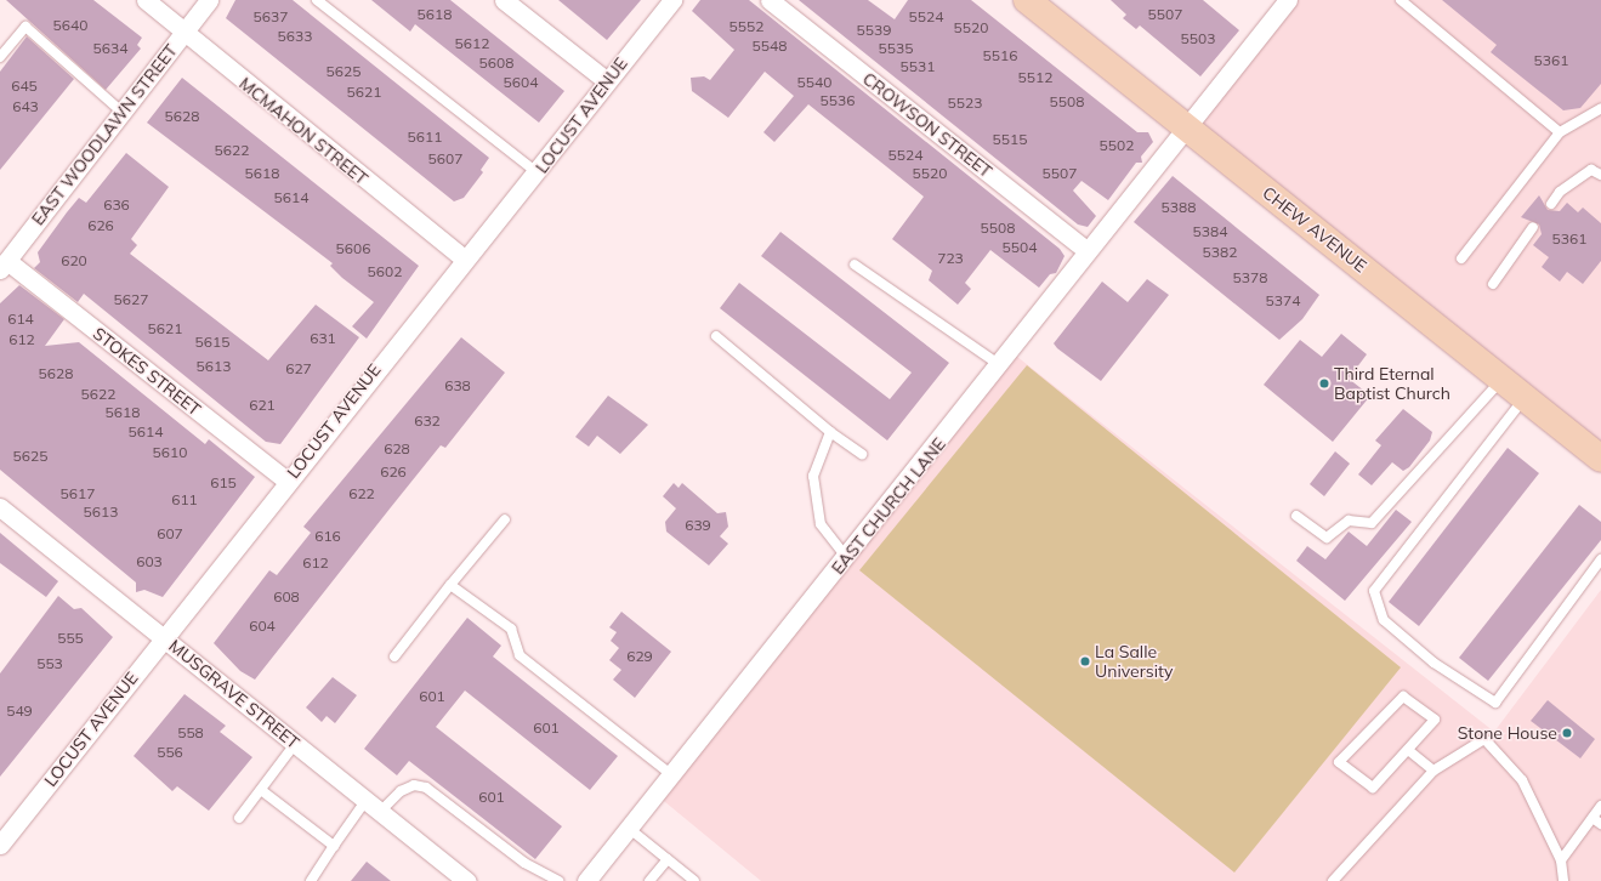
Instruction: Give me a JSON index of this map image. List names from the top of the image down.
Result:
{
  "streets": {
    "street": [
      "LOCUST AVENUE",
      "CROWSON STREET",
      "MCMAHON STREET",
      "EAST WOODLAWN STREET",
      "CHEW AVENUE",
      "STOKES STREET",
      "EAST CHURCH LANE",
      "MUSGRAVE STREET"
    ]
  },
  "crossings": [
    ["LOCUST AVENUE", "MCMAHON STREET"],
    ["LOCUST AVENUE", "STOKES STREET"],
    ["LOCUST AVENUE", "MUSGRAVE STREET"],
    ["CROWSON STREET", "EAST CHURCH LANE"],
    ["MCMAHON STREET", "EAST WOODLAWN STREET"],
    ["EAST WOODLAWN STREET", "STOKES STREET"],
    ["CHEW AVENUE", "EAST CHURCH LANE"]
  ],
  "places": ["Third Eternal Baptist Church", "La Salle University", "Stone House"],
  "house_numbers": [
    "5618",
    "5507",
    "5637",
    "5524",
    "5640",
    "5552",
    "5520",
    "5539",
    "5633",
    "5503",
    "5612",
    "5548",
    "5634",
    "5535",
    "5516",
    "5361",
    "5608",
    "5531",
    "5625",
    "5512",
    "5604",
    "5540",
    "645",
    "5621",
    "5536",
    "5508",
    "5523",
    "643",
    "5628",
    "5611",
    "5515",
    "5502",
    "5622",
    "5524",
    "5607",
    "5618",
    "5520",
    "5507",
    "5614",
    "636",
    "5388",
    "626",
    "5508",
    "5384",
    "5361",
    "5504",
    "5606",
    "5382",
    "723",
    "620",
    "5602",
    "5378",
    "5627",
    "5374",
    "614",
    "5621",
    "631",
    "612",
    "5615",
    "5613",
    "627",
    "5628",
    "638",
    "5622",
    "621",
    "5618",
    "632",
    "5614",
    "628",
    "5610",
    "5625",
    "626",
    "615",
    "5617",
    "622",
    "611",
    "5613",
    "639",
    "607",
    "616",
    "603",
    "612",
    "608",
    "604",
    "555",
    "629",
    "553",
    "601",
    "549",
    "601",
    "558",
    "556",
    "601"
  ]
}
